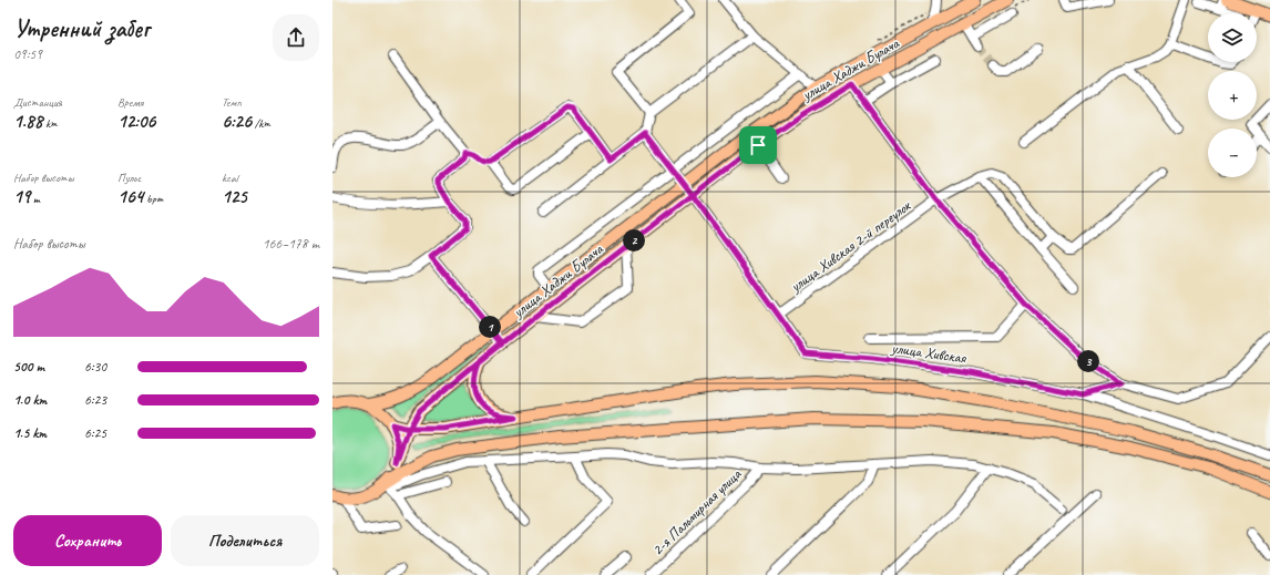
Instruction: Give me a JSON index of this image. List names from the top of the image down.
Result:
{
  "streets": {
    "main road": ["улица Хаджи Булача"],
    "street": ["улица Хивская 2-й переулок", "улица Хивская", "2-я Пальмирная улица"]
  },
  "crossings": [
    ["улица Хаджи Булача", "улица Хивская"],
    ["улица Хивская 2-й переулок", "улица Хивская"]
  ],
  "page": {
    "heading": ["Утренний забег", "09:59"],
    "map_buttons": ["+", "−"],
    "stats": [
      ["Дистанция", "1.88 km"],
      ["Время", "12:06"],
      ["Темп", "6:26 /km"],
      ["Набор высоты", "19 m"],
      ["Пульс", "164 bpm"],
      ["kcal", "125"]
    ],
    "chart": ["Набор высоты", "166–178 m"],
    "pins": ["2", "1", "3"],
    "list": [
      {
        "name": "500 m",
        "note": "6:30"
      },
      {
        "name": "1.0 km",
        "note": "6:23"
      },
      {
        "name": "1.5 km",
        "note": "6:25"
      }
    ],
    "buttons": ["Сохранить", "Поделиться"]
  }
}
